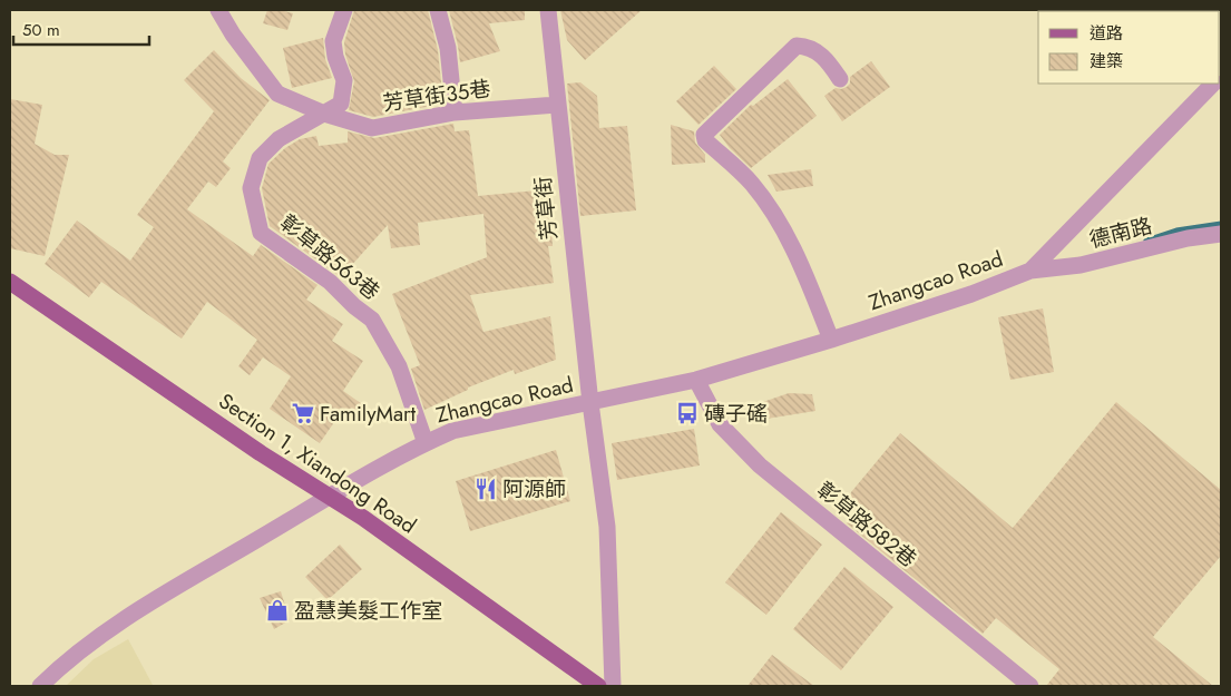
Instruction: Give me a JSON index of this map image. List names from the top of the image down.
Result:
{
  "streets": {
    "main road": ["Section 1, Xiandong Road"],
    "street": [
      "芳草街35巷",
      "芳草街",
      "德南路",
      "彰草路563巷",
      "Zhangcao Road",
      "彰草路582巷"
    ]
  },
  "crossings": [
    ["芳草街35巷", "芳草街"],
    ["芳草街35巷", "彰草路563巷"],
    ["芳草街", "Zhangcao Road"],
    ["德南路", "Zhangcao Road"],
    ["彰草路563巷", "Zhangcao Road"],
    ["Zhangcao Road", "Section 1, Xiandong Road"],
    ["Zhangcao Road", "彰草路582巷"]
  ],
  "places": {
    "supermarket": ["FamilyMart"],
    "bus stop": ["磚子磘"],
    "restaurant": ["阿源師"],
    "shop": ["盈慧美髮工作室"]
  },
  "legend": ["道路", "建築"],
  "scale_bar": "50 m"
}
